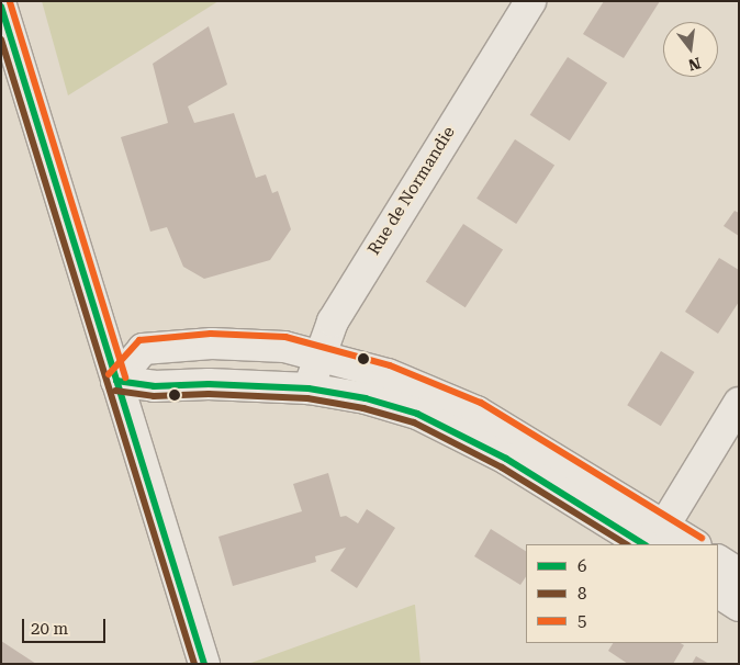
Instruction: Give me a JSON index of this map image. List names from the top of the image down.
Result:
{
  "streets": {
    "street": ["Rue de Normandie"]
  },
  "lines": ["transit line 5", "transit line 6", "transit line 8"],
  "legend": ["6", "8", "5"],
  "scale_bar": "20 m",
  "north": "bottom"
}
